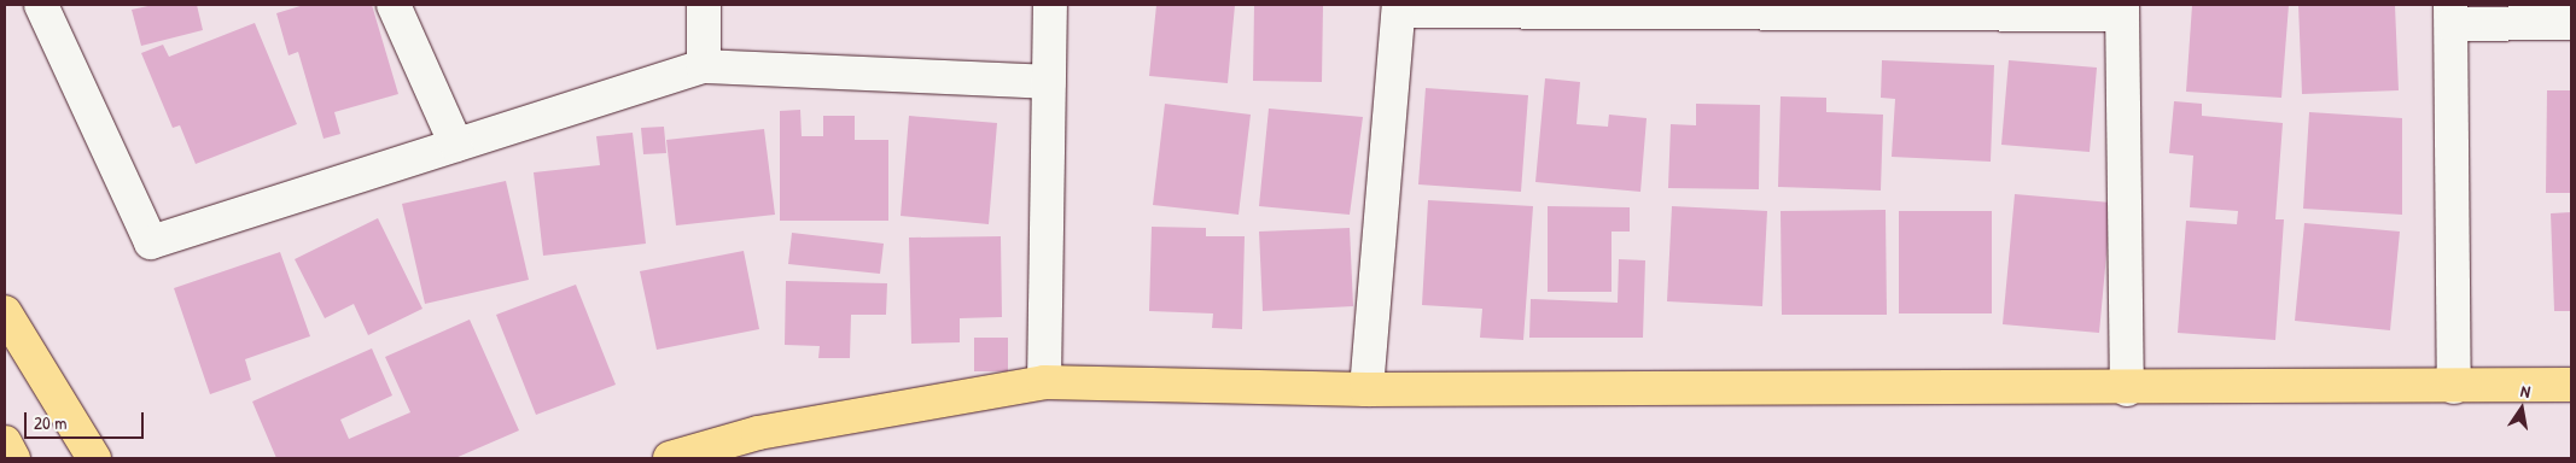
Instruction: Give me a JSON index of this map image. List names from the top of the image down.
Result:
{
  "scale_bar": "20 m",
  "north": "top"
}
